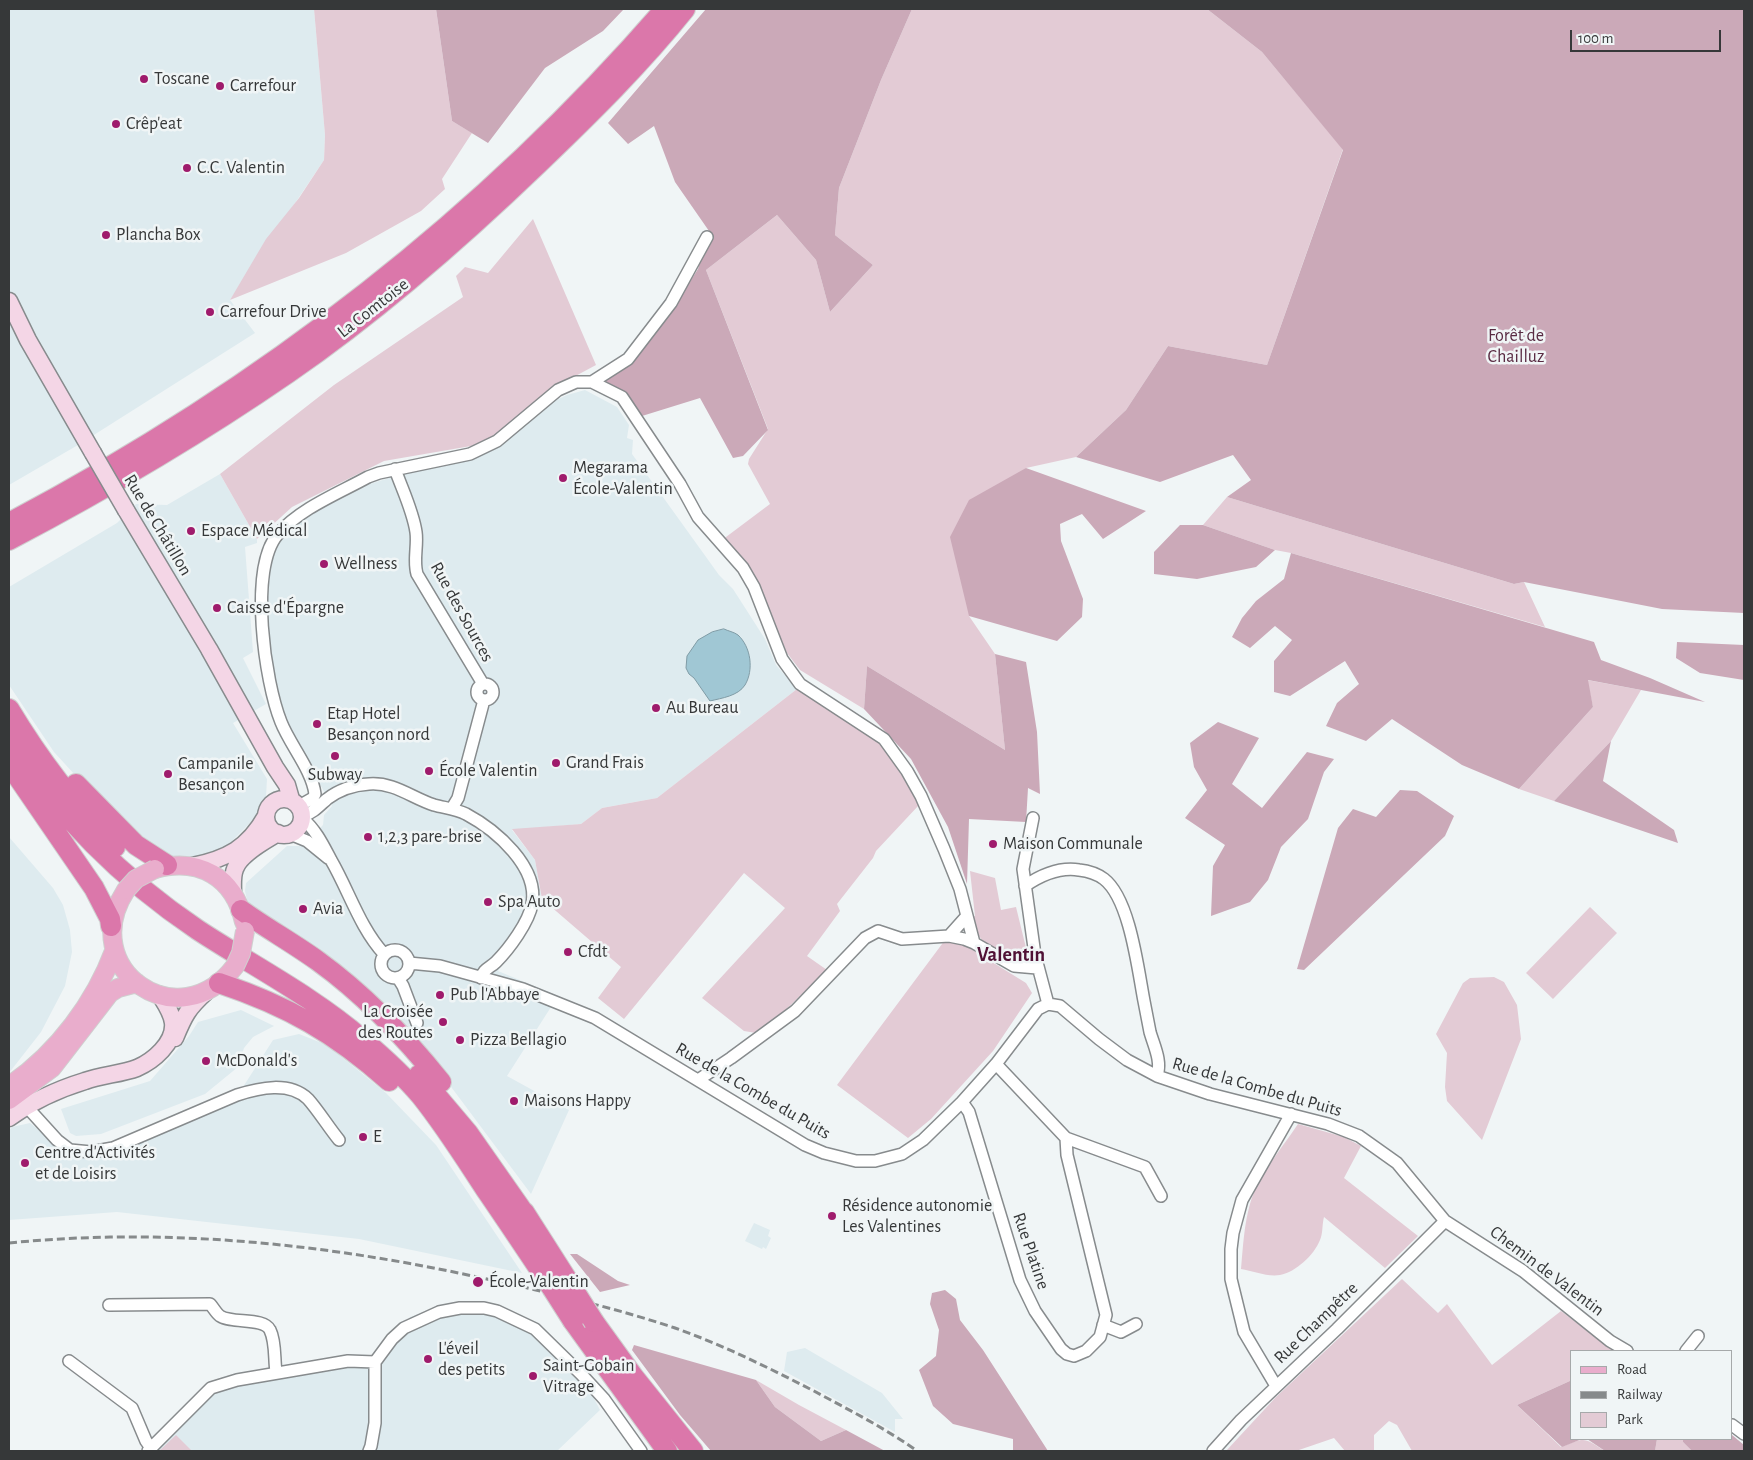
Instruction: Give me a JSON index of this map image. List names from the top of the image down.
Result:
{
  "streets": {
    "highway": ["La Comtoise"],
    "street": [
      "Rue de Châtillon",
      "Rue des Sources",
      "Rue de la Combe du Puits",
      "Rue Platine",
      "Chemin de Valentin",
      "Rue Champêtre"
    ]
  },
  "crossings": [
    ["Rue de la Combe du Puits", "Rue Platine"],
    ["Rue de la Combe du Puits", "Chemin de Valentin"],
    ["Rue de la Combe du Puits", "Rue Champêtre"],
    ["Chemin de Valentin", "Rue Champêtre"]
  ],
  "districts": ["Valentin"],
  "parks": ["Forêt de Chailluz"],
  "places": [
    "Toscane",
    "Carrefour",
    "Crêp'eat",
    "C.C. Valentin",
    "Plancha Box",
    "Carrefour Drive",
    "Megarama École-Valentin",
    "Espace Médical",
    "Wellness",
    "Caisse d'Épargne",
    "Au Bureau",
    "Etap Hotel Besançon nord",
    "Subway",
    "Grand Frais",
    "École Valentin",
    "Campanile Besançon",
    "1,2,3 pare-brise",
    "Maison Communale",
    "Spa Auto",
    "Avia",
    "Cfdt",
    "Pub l'Abbaye",
    "La Croisée des Routes",
    "Pizza Bellagio",
    "McDonald's",
    "Maisons Happy",
    "E",
    "Centre d'Activités et de Loisirs",
    "Résidence autonomie Les Valentines",
    "École-Valentin",
    "L'éveil des petits",
    "Saint-Gobain Vitrage"
  ],
  "legend": ["Road", "Railway", "Park"],
  "scale_bar": "100 m"
}
